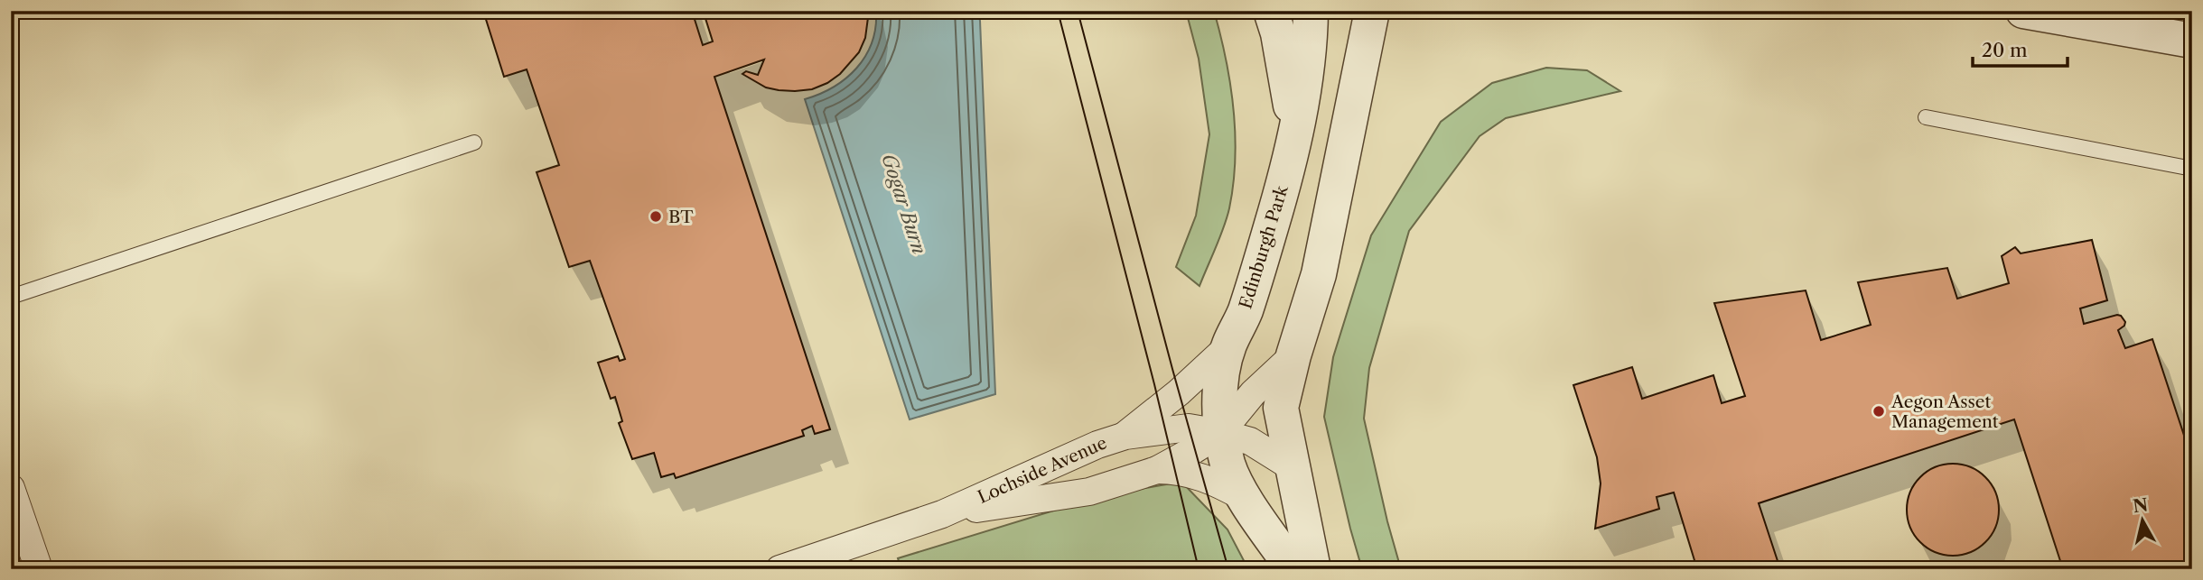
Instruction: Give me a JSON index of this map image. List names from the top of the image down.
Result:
{
  "streets": {
    "street": ["Edinburgh Park", "Lochside Avenue"]
  },
  "crossings": [
    ["Edinburgh Park", "Lochside Avenue"]
  ],
  "water": ["Gogar Burn"],
  "places": ["BT", "Aegon Asset Management"],
  "scale_bar": "20 m",
  "north": "top"
}
